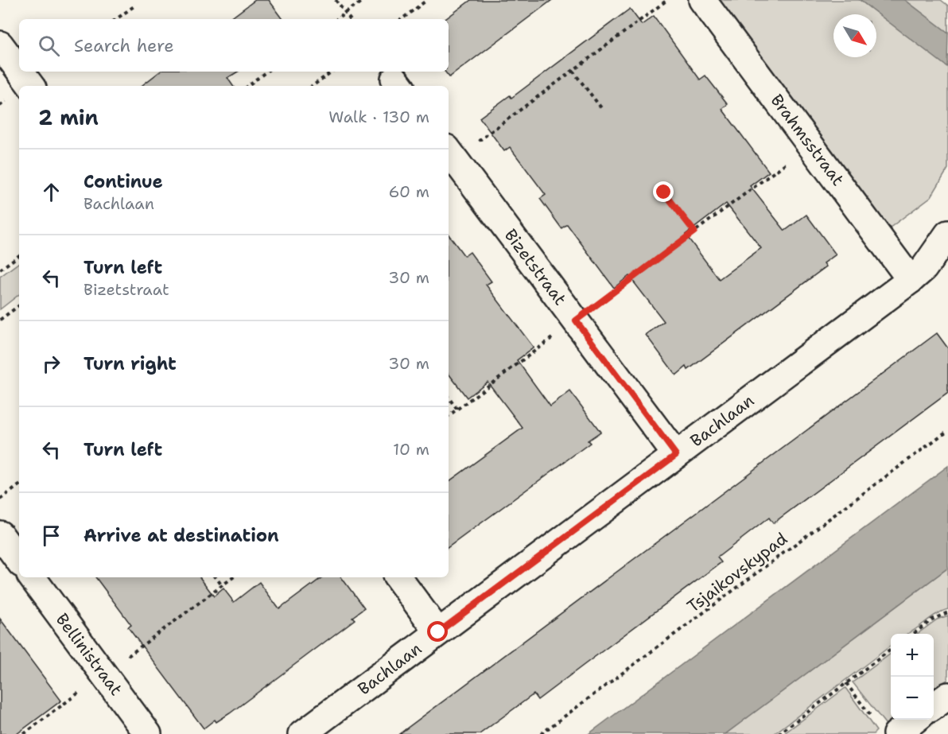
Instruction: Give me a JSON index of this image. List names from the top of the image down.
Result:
{
  "streets": {
    "street": [
      "Brahmsstraat",
      "Bizetstraat",
      "Bachlaan",
      "Bellinistraat"
    ],
    "path": ["Tsjaikovskypad"]
  },
  "crossings": [
    ["Brahmsstraat", "Bachlaan"],
    ["Bizetstraat", "Bachlaan"]
  ],
  "north": "bottom right",
  "page": {
    "search": "Search here",
    "heading": ["2 min", "Walk · 130 m"],
    "list": [
      ["Continue", "Bachlaan", "60 m"],
      ["Turn left", "Bizetstraat", "30 m"],
      ["Turn right", "30 m"],
      ["Turn left", "10 m"],
      "Arrive at destination"
    ],
    "map_buttons": ["+", "−"]
  }
}
